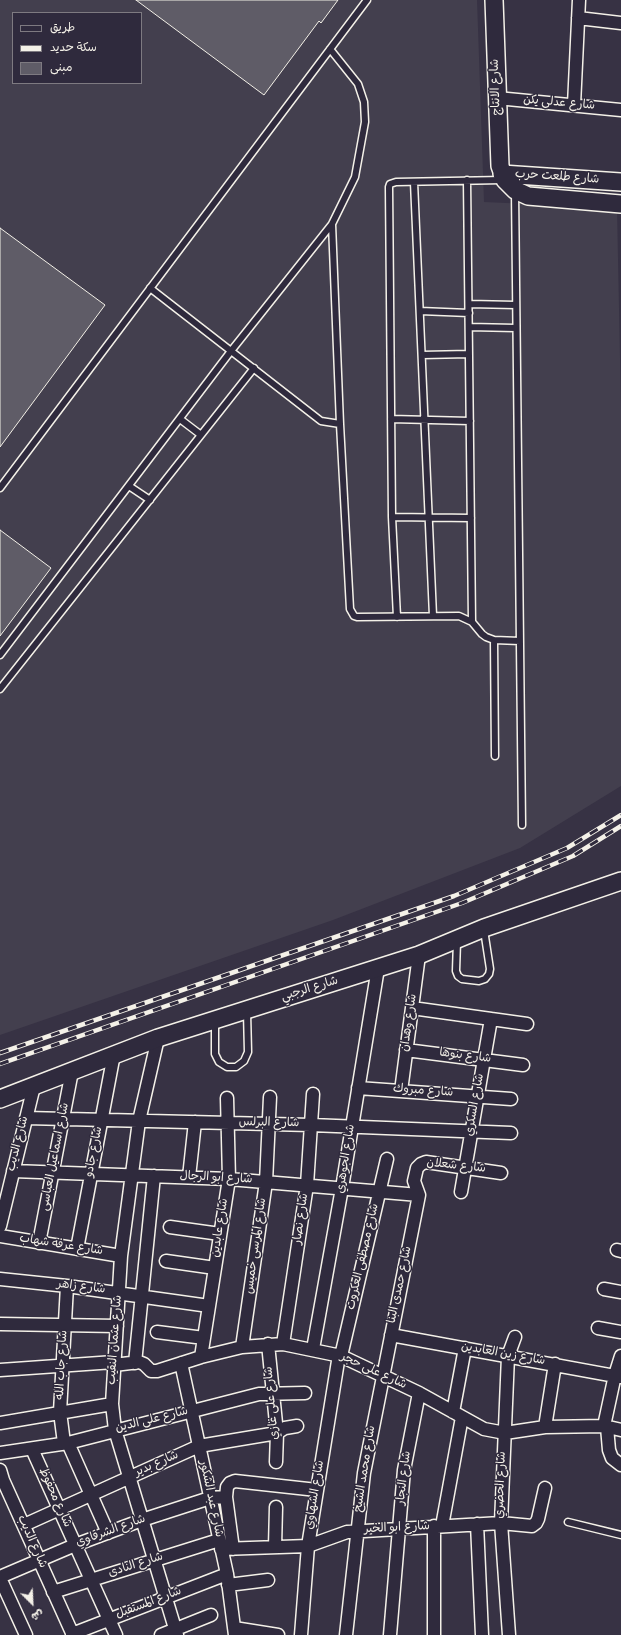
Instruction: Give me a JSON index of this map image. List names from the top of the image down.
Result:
{
  "streets": {
    "main road": ["شارع الانتاج", "شارع طلعت حرب", "شارع الرجبي"],
    "street": [
      "شارع عدلى يكن",
      "شارع وهدان",
      "شارع بنوها",
      "شارع مبروك",
      "شارع السكري",
      "شارع البرلس",
      "شارع الديب",
      "شارع جادو",
      "شارع اسماعيل العباسى",
      "شارع الجوهري",
      "شارع شعلان",
      "شارع ابو الرجال",
      "شارع نصار",
      "شارع عابدين",
      "شارع عرفه شهاب",
      "شارع المرسى خميس",
      "شارع مصطفى العكروت",
      "شارع حمدى البنا",
      "شارع زاهر",
      "شارع عثمان النقيب",
      "شارع زين العابدين",
      "شارع جاب الله",
      "شارع على حجر",
      "شارع على غازي",
      "شارع على الدين",
      "شارع بدير",
      "شارع محمد الشيخ",
      "شارع النجار",
      "شارع الحضري",
      "شارع الشهاوي",
      "شارع محفوظ",
      "شارع عبد الشكور",
      "شارع ابو الخير",
      "شارع الشرقاوي",
      "شارع النادى",
      "شارع المستقبل"
    ]
  },
  "crossings": [
    ["شارع الانتاج", "شارع عدلى يكن"],
    ["شارع الانتاج", "شارع طلعت حرب"],
    ["شارع الرجبي", "شارع وهدان"],
    ["شارع الرجبي", "شارع الديب"],
    ["شارع الرجبي", "شارع جادو"],
    ["شارع الرجبي", "شارع اسماعيل العباسى"],
    ["شارع الرجبي", "شارع الجوهري"],
    ["شارع الرجبي", "شارع عثمان النقيب"],
    ["شارع وهدان", "شارع بنوها"],
    ["شارع وهدان", "شارع مبروك"],
    ["شارع بنوها", "شارع السكري"],
    ["شارع مبروك", "شارع السكري"],
    ["شارع مبروك", "شارع الجوهري"],
    ["شارع السكري", "شارع البرلس"],
    ["شارع السكري", "شارع شعلان"],
    ["شارع البرلس", "شارع الديب"],
    ["شارع البرلس", "شارع جادو"],
    ["شارع البرلس", "شارع اسماعيل العباسى"],
    ["شارع البرلس", "شارع الجوهري"],
    ["شارع البرلس", "شارع نصار"],
    ["شارع البرلس", "شارع عابدين"],
    ["شارع البرلس", "شارع المرسى خميس"],
    ["شارع البرلس", "شارع عثمان النقيب"],
    ["شارع الديب", "شارع ابو الرجال"],
    ["شارع الديب", "شارع بدير"],
    ["شارع الديب", "شارع الشرقاوي"],
    ["شارع الديب", "شارع النادى"],
    ["شارع الديب", "شارع المستقبل"],
    ["شارع جادو", "شارع ابو الرجال"],
    ["شارع جادو", "شارع عرفه شهاب"],
    ["شارع اسماعيل العباسى", "شارع ابو الرجال"],
    ["شارع اسماعيل العباسى", "شارع عرفه شهاب"],
    ["شارع الجوهري", "شارع ابو الرجال"],
    ["شارع الجوهري", "شارع على حجر"],
    ["شارع شعلان", "شارع ابو الرجال"],
    ["شارع شعلان", "شارع حمدى البنا"],
    ["شارع ابو الرجال", "شارع نصار"],
    ["شارع ابو الرجال", "شارع عابدين"],
    ["شارع ابو الرجال", "شارع المرسى خميس"],
    ["شارع ابو الرجال", "شارع مصطفى العكروت"],
    ["شارع ابو الرجال", "شارع حمدى البنا"],
    ["شارع ابو الرجال", "شارع عثمان النقيب"],
    ["شارع نصار", "شارع على حجر"],
    ["شارع عابدين", "شارع زاهر"],
    ["شارع عابدين", "شارع على حجر"],
    ["شارع عرفه شهاب", "شارع عثمان النقيب"],
    ["شارع المرسى خميس", "شارع على حجر"],
    ["شارع مصطفى العكروت", "شارع على حجر"],
    ["شارع مصطفى العكروت", "شارع الشهاوي"],
    ["شارع حمدى البنا", "شارع زين العابدين"],
    ["شارع حمدى البنا", "شارع على حجر"],
    ["شارع حمدى البنا", "شارع محمد الشيخ"],
    ["شارع زاهر", "شارع عثمان النقيب"],
    ["شارع زاهر", "شارع جاب الله"],
    ["شارع عثمان النقيب", "شارع على الدين"],
    ["شارع عثمان النقيب", "شارع بدير"],
    ["شارع عثمان النقيب", "شارع الشرقاوي"],
    ["شارع عثمان النقيب", "شارع النادى"],
    ["شارع عثمان النقيب", "شارع المستقبل"],
    ["شارع زين العابدين", "شارع الحضري"],
    ["شارع جاب الله", "شارع على الدين"],
    ["شارع جاب الله", "شارع بدير"],
    ["شارع جاب الله", "شارع الشرقاوي"],
    ["شارع على حجر", "شارع على غازي"],
    ["شارع على حجر", "شارع محمد الشيخ"],
    ["شارع على حجر", "شارع النجار"],
    ["شارع على حجر", "شارع الحضري"],
    ["شارع على حجر", "شارع الشهاوي"],
    ["شارع على حجر", "شارع عبد الشكور"],
    ["شارع على غازي", "شارع على الدين"],
    ["شارع على غازي", "شارع بدير"],
    ["شارع على الدين", "شارع محفوظ"],
    ["شارع على الدين", "شارع عبد الشكور"],
    ["شارع بدير", "شارع محفوظ"],
    ["شارع بدير", "شارع عبد الشكور"],
    ["شارع محمد الشيخ", "شارع ابو الخير"],
    ["شارع النجار", "شارع ابو الخير"],
    ["شارع الحضري", "شارع ابو الخير"],
    ["شارع الشهاوي", "شارع ابو الخير"],
    ["شارع محفوظ", "شارع الشرقاوي"],
    ["شارع محفوظ", "شارع النادى"],
    ["شارع محفوظ", "شارع المستقبل"],
    ["شارع عبد الشكور", "شارع ابو الخير"],
    ["شارع عبد الشكور", "شارع الشرقاوي"],
    ["شارع عبد الشكور", "شارع النادى"],
    ["شارع عبد الشكور", "شارع المستقبل"],
    ["شارع ابو الخير", "شارع النادى"]
  ],
  "legend": ["طريق", "سكة حديد", "مبنى"],
  "north": "bottom right"
}
